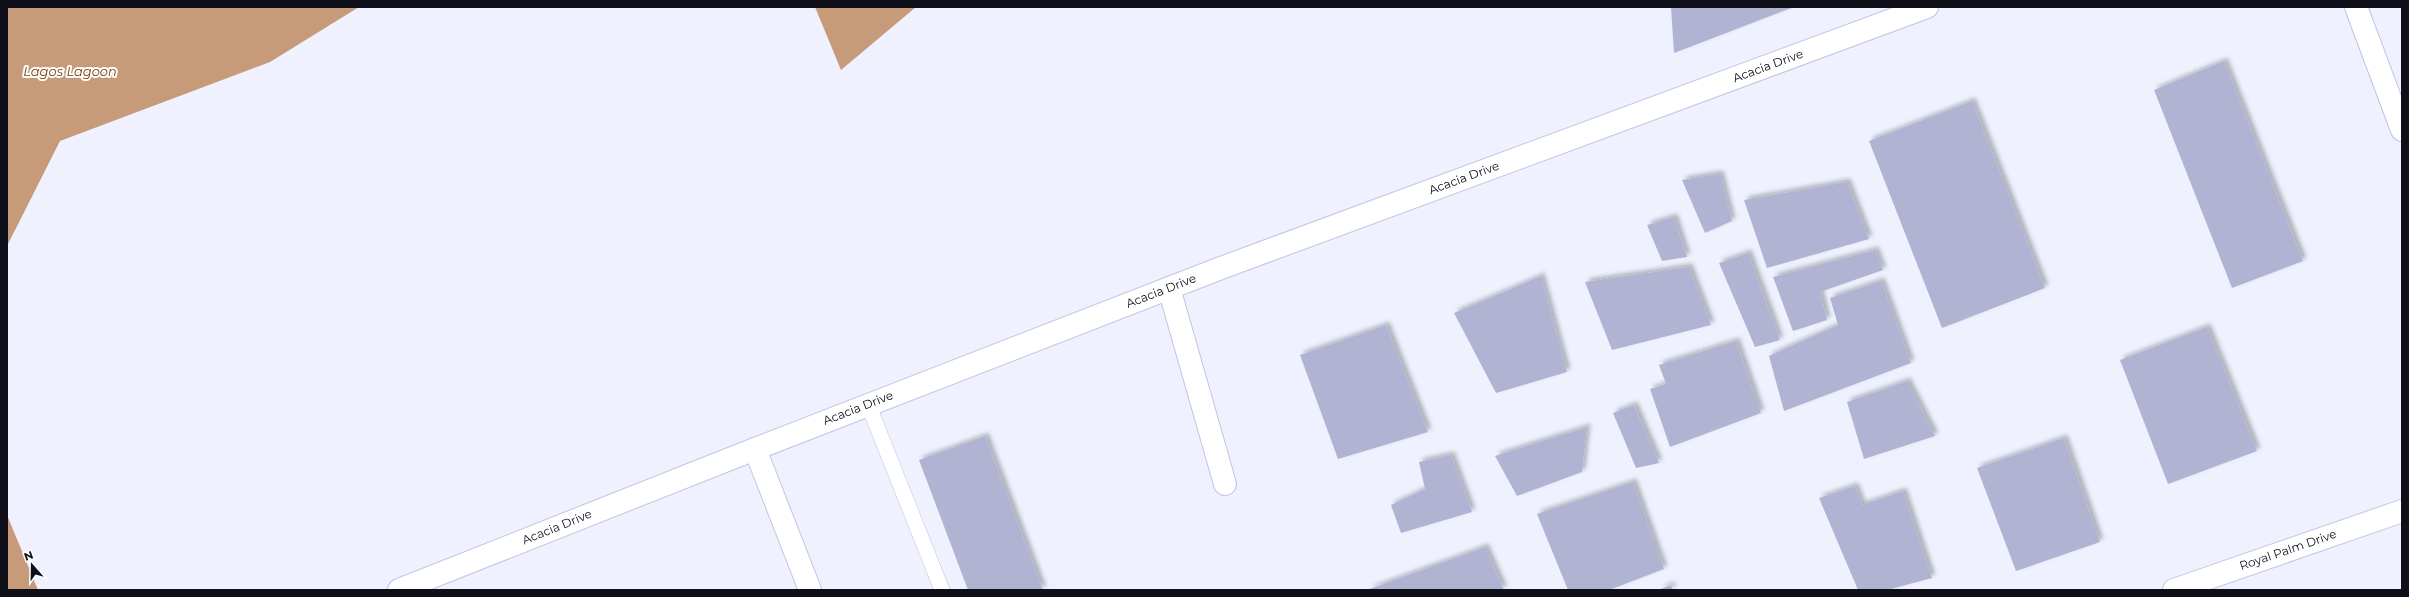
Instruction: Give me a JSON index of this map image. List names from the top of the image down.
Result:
{
  "streets": {
    "street": ["Acacia Drive", "Royal Palm Drive"]
  },
  "water": ["Lagos Lagoon"],
  "north": "top"
}
